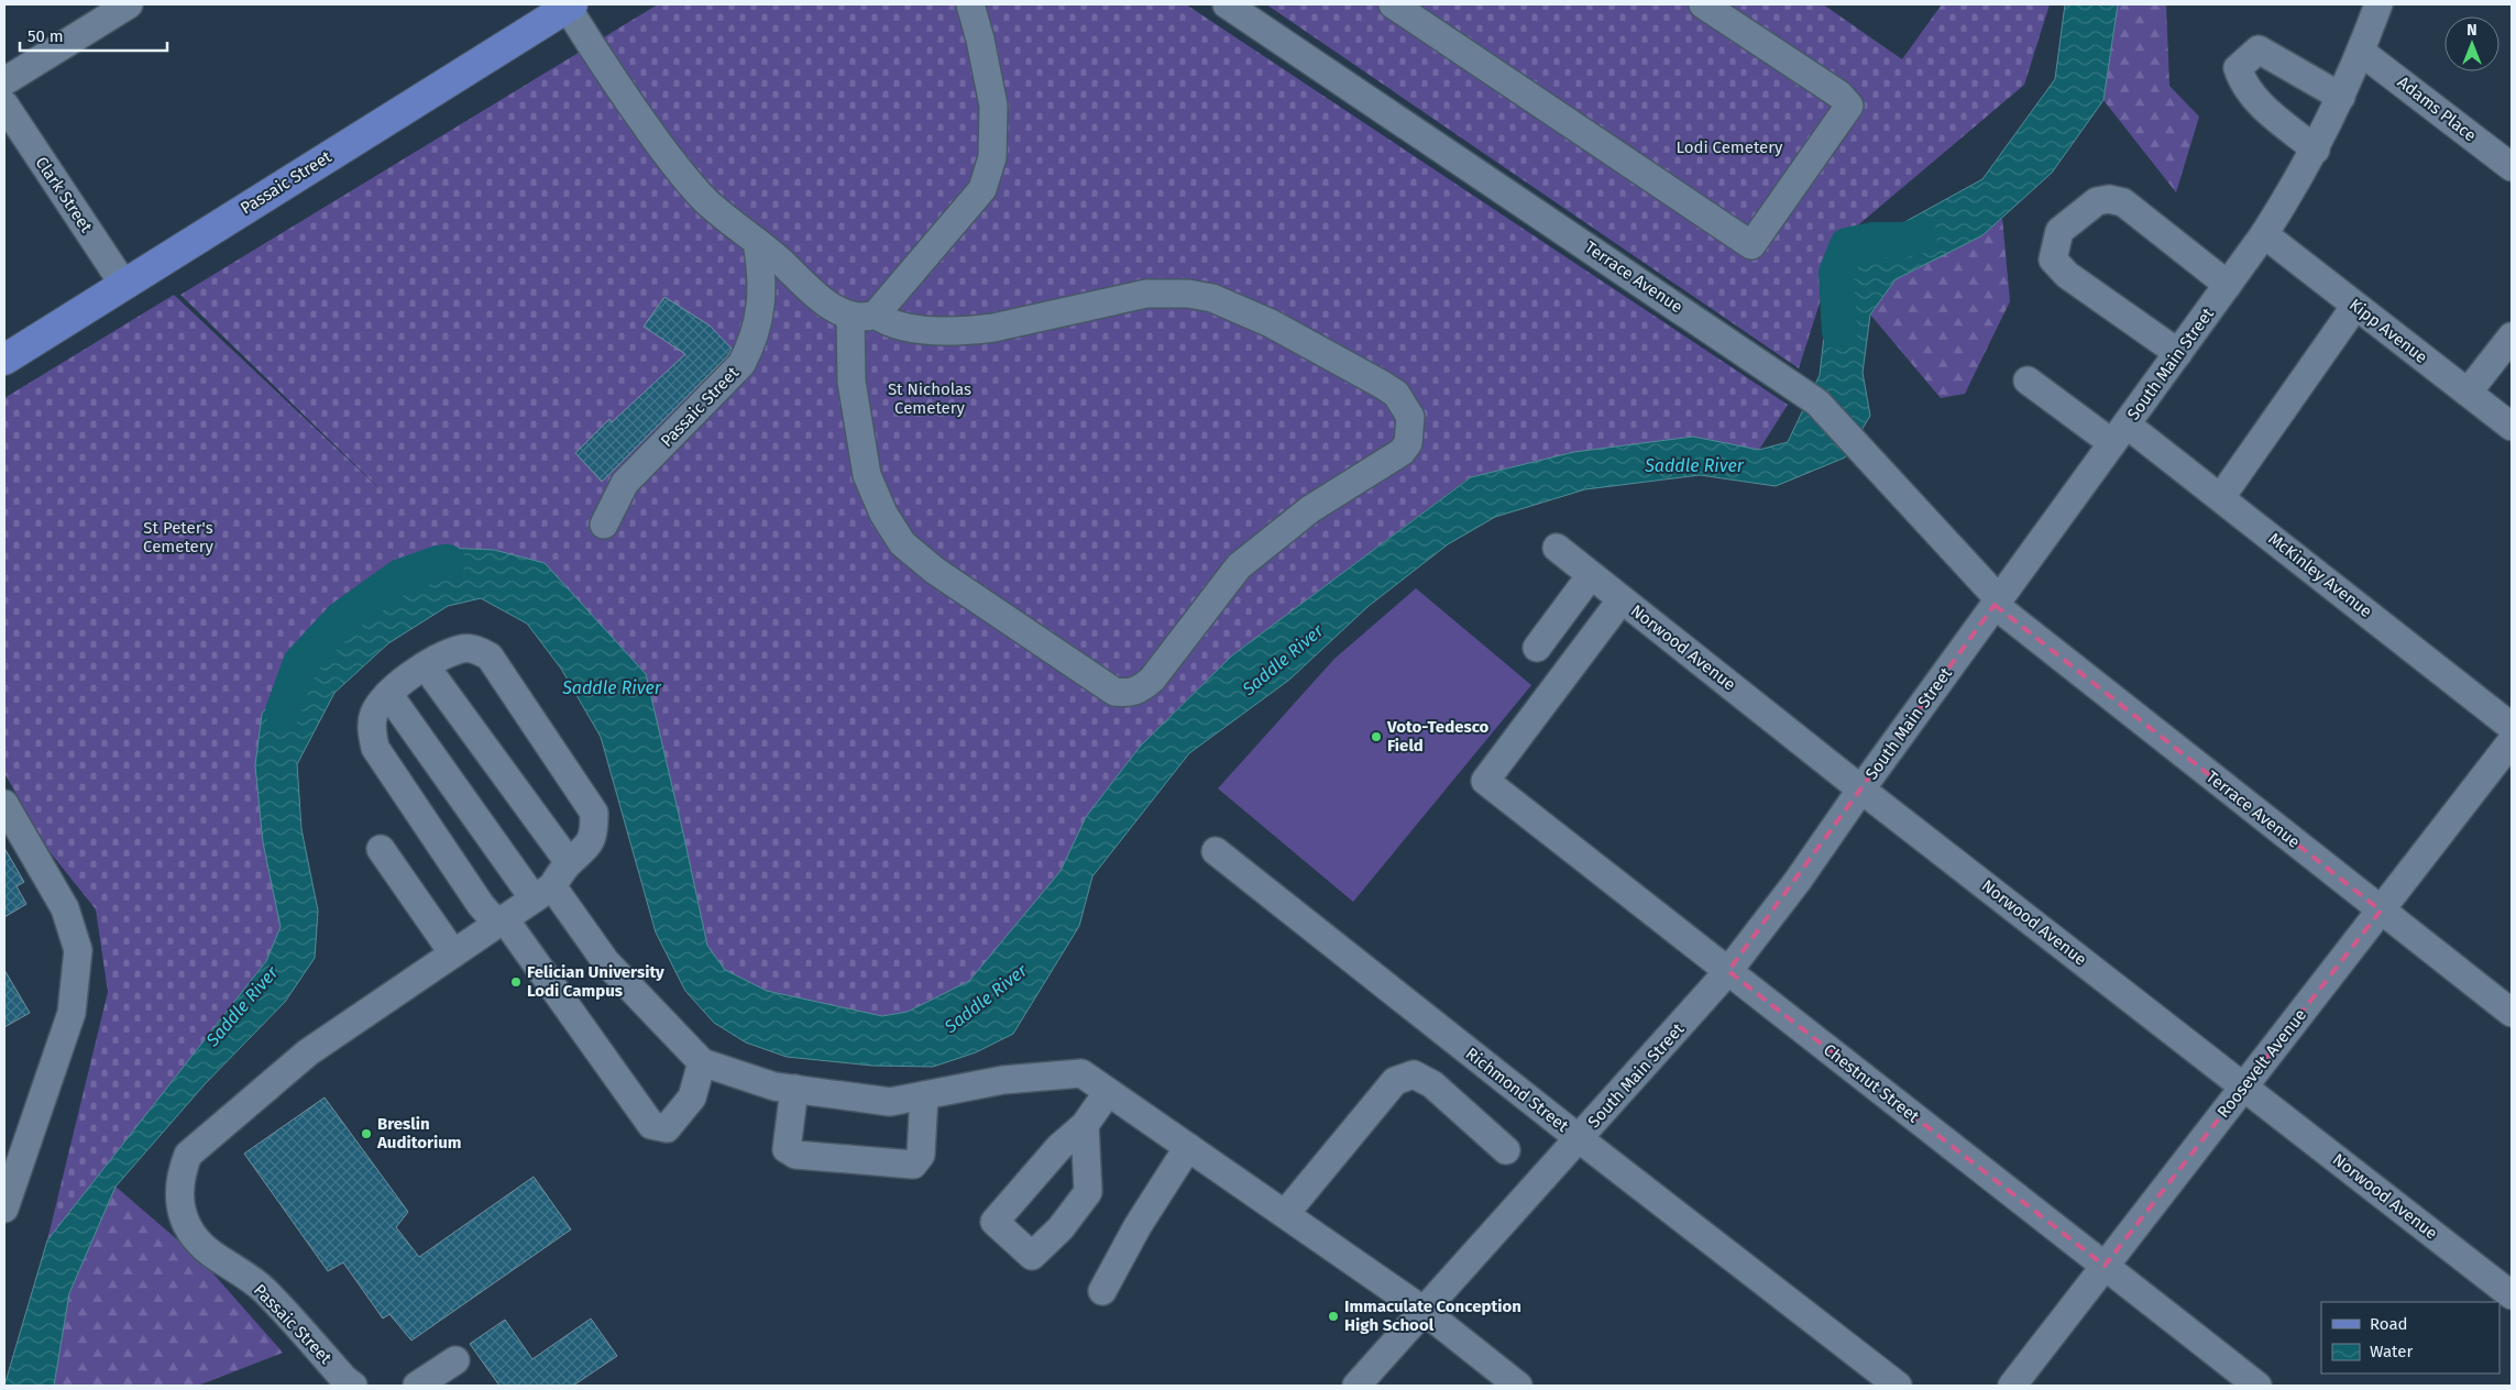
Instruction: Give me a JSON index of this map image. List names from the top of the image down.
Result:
{
  "streets": {
    "main road": ["Passaic Street"],
    "street": [
      "Adams Place",
      "Clark Street",
      "Terrace Avenue",
      "Kipp Avenue",
      "South Main Street",
      "McKinley Avenue",
      "Norwood Avenue",
      "Roosevelt Avenue",
      "Chestnut Street",
      "Richmond Street"
    ]
  },
  "crossings": [
    ["Adams Place", "South Main Street"],
    ["Passaic Street", "Clark Street"],
    ["Terrace Avenue", "South Main Street"],
    ["Terrace Avenue", "Roosevelt Avenue"],
    ["Kipp Avenue", "South Main Street"],
    ["South Main Street", "McKinley Avenue"],
    ["South Main Street", "Norwood Avenue"],
    ["South Main Street", "Chestnut Street"],
    ["South Main Street", "Richmond Street"],
    ["Norwood Avenue", "Roosevelt Avenue"],
    ["Norwood Avenue", "Chestnut Street"],
    ["Roosevelt Avenue", "Chestnut Street"]
  ],
  "water": ["Saddle River"],
  "parks": ["Lodi Cemetery", "St Nicholas Cemetery", "St Peter's Cemetery"],
  "places": [
    "Voto-Tedesco Field",
    "Felician University Lodi Campus",
    "Breslin Auditorium",
    "Immaculate Conception High School"
  ],
  "legend": ["Road", "Water"],
  "scale_bar": "50 m",
  "north": "top"
}
